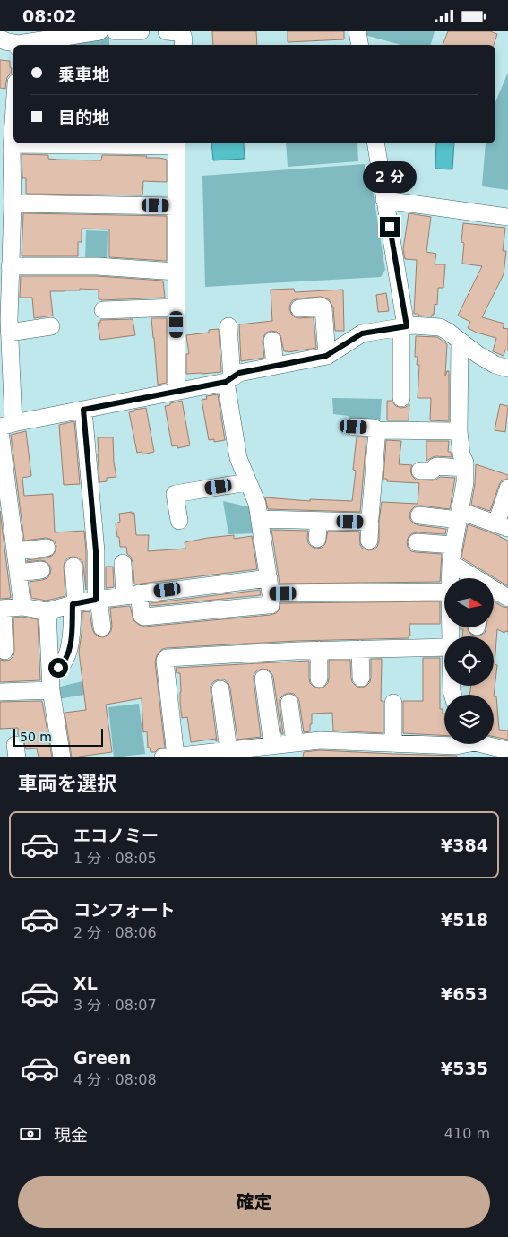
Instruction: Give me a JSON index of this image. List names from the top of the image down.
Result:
{
  "scale_bar": "50 m",
  "north": "right",
  "page": {
    "status": "08:02",
    "banner": ["乗車地", "目的地"],
    "bubble": "2 分",
    "scale": "50 m",
    "heading": "車両を選択",
    "list": [
      {
        "name": "エコノミー",
        "note": "1 分 · 08:05",
        "value": "¥384"
      },
      {
        "name": "コンフォート",
        "note": "2 分 · 08:06",
        "value": "¥518"
      },
      {
        "name": "XL",
        "note": "3 分 · 08:07",
        "value": "¥653"
      },
      {
        "name": "Green",
        "note": "4 分 · 08:08",
        "value": "¥535"
      }
    ],
    "pay": ["現金", "410 m"],
    "buttons": "確定"
  }
}
